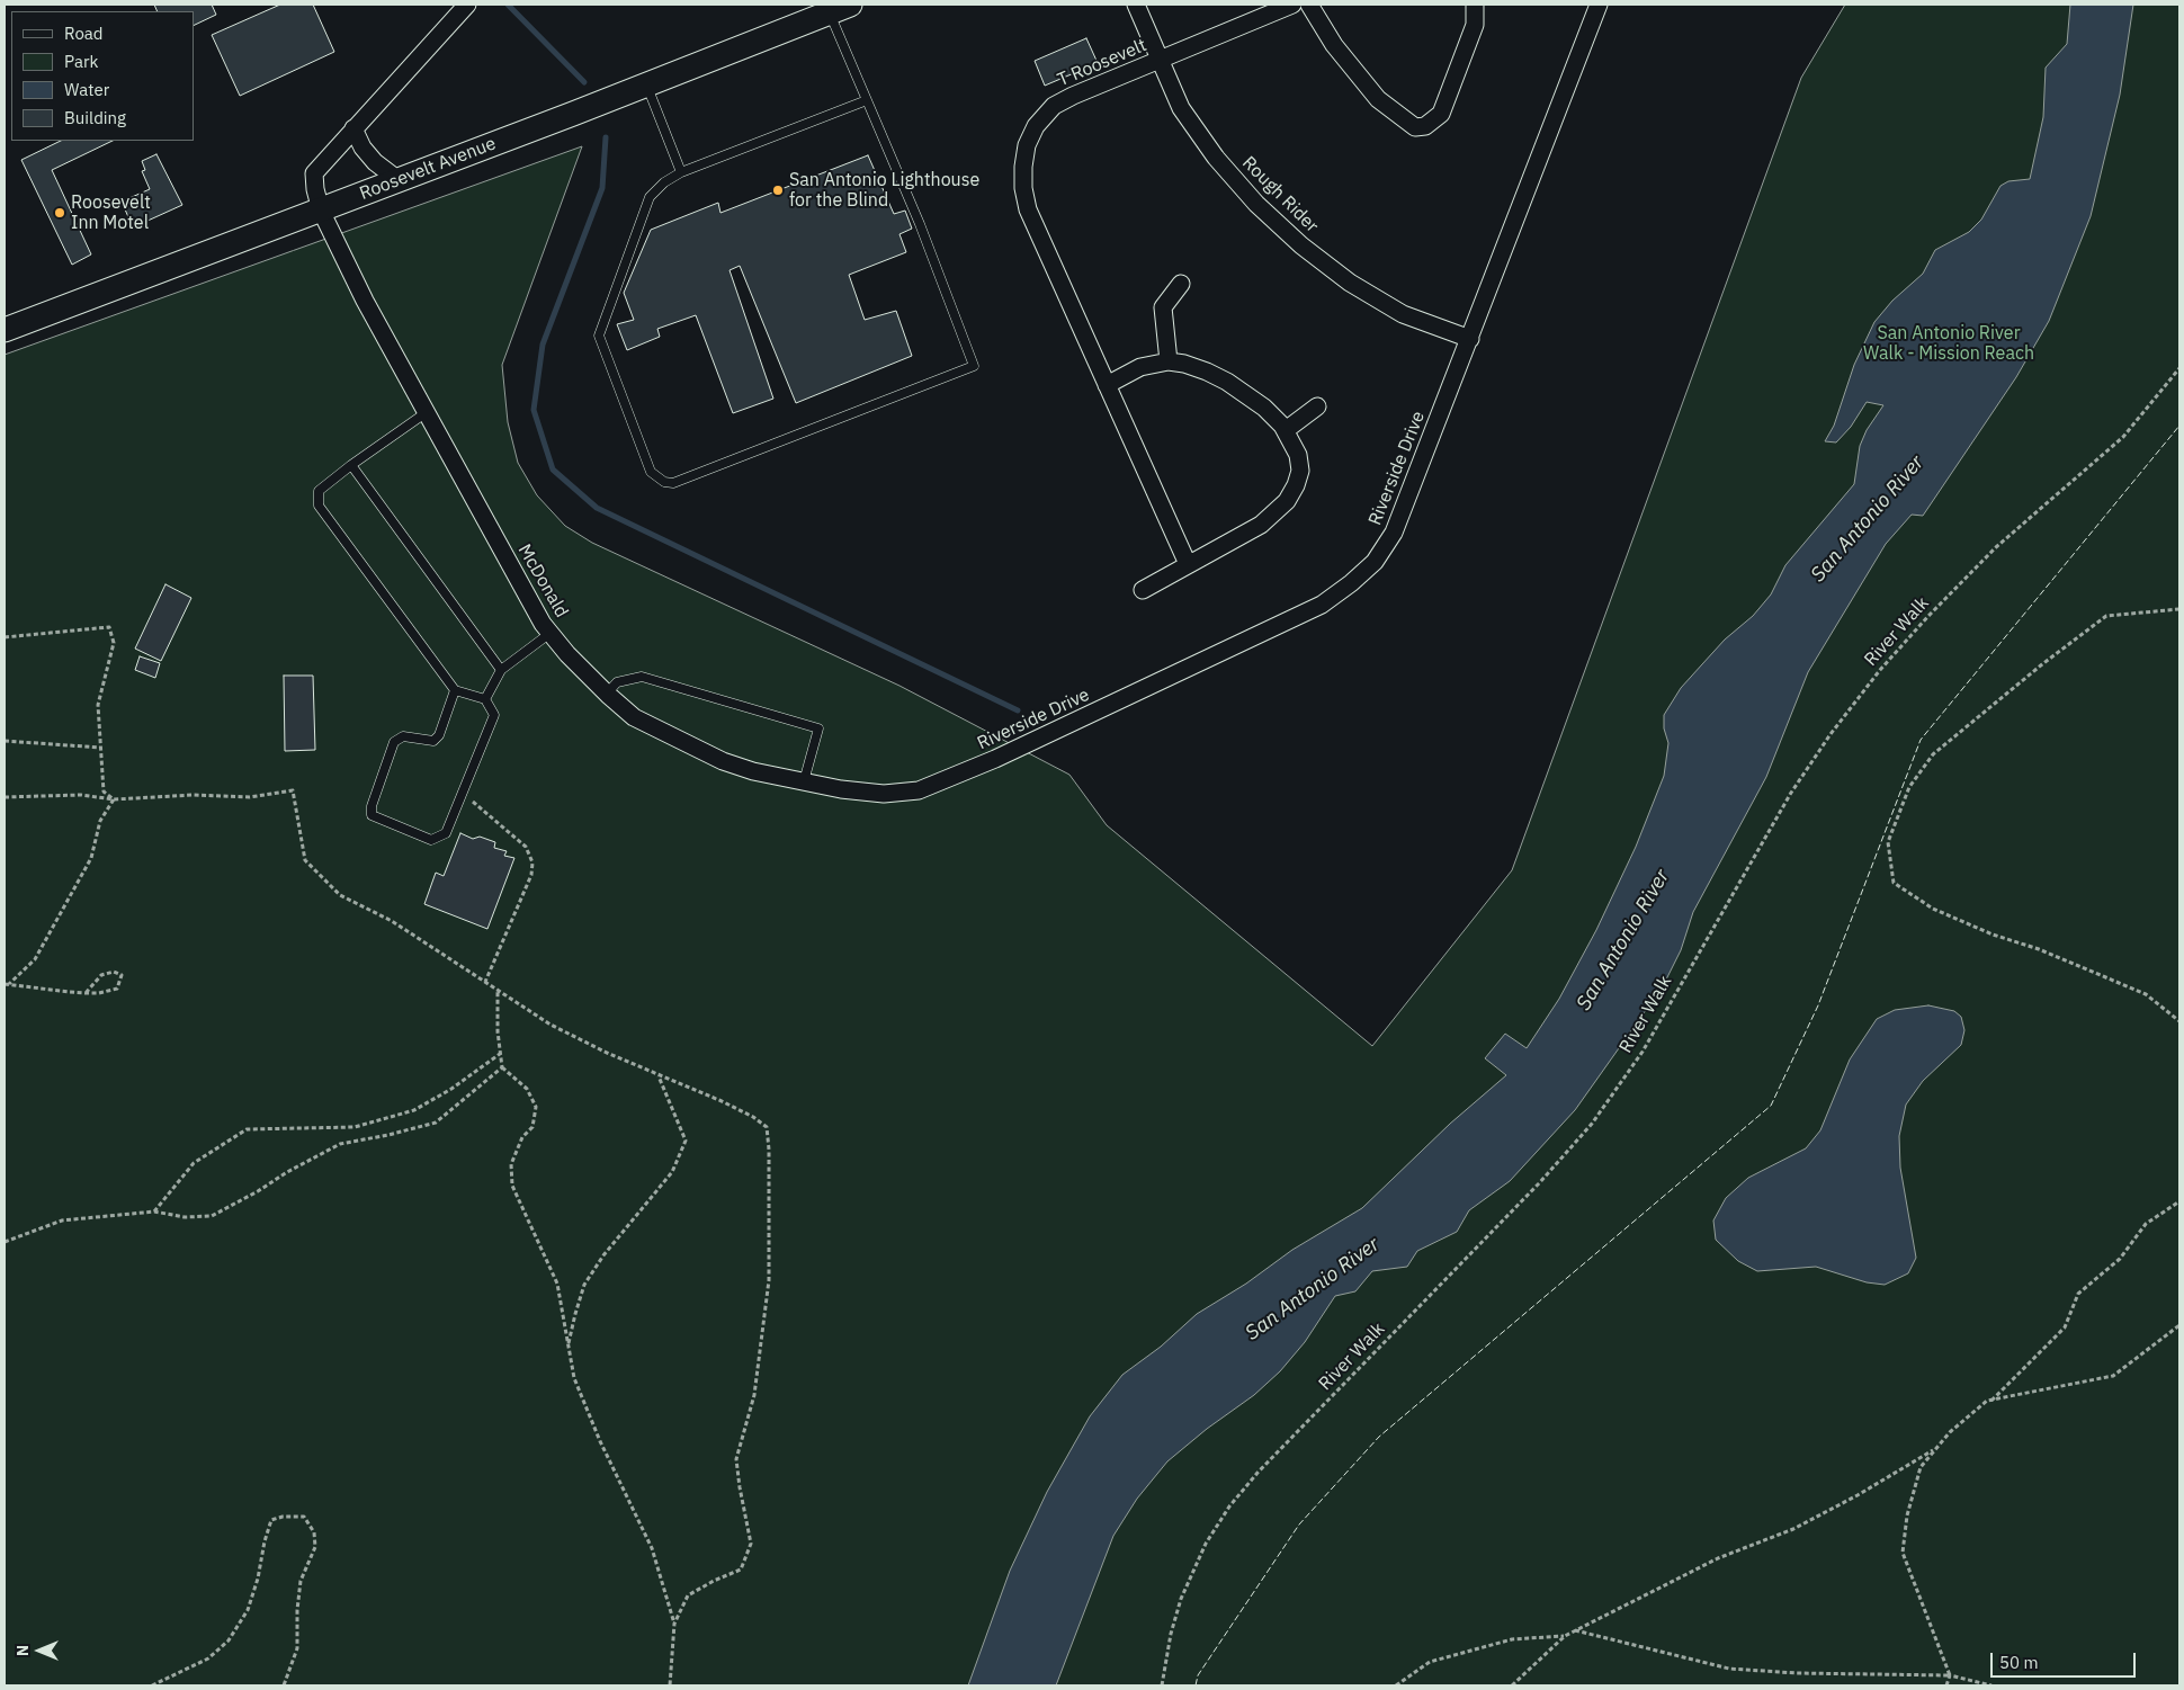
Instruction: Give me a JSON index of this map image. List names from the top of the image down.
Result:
{
  "streets": {
    "main road": ["Roosevelt Avenue"],
    "street": [
      "T Roosevelt",
      "Rough Rider",
      "Riverside Drive",
      "McDonald"
    ],
    "path": ["River Walk"]
  },
  "crossings": [
    ["T Roosevelt", "Rough Rider"],
    ["Roosevelt Avenue", "McDonald"],
    ["Rough Rider", "Riverside Drive"],
    ["Riverside Drive", "McDonald"]
  ],
  "water": ["San Antonio River"],
  "parks": ["San Antonio River Walk - Mission Reach"],
  "places": ["San Antonio Lighthouse for the Blind", "Roosevelt Inn Motel"],
  "legend": [
    "Road",
    "Park",
    "Water",
    "Building"
  ],
  "scale_bar": "50 m",
  "north": "left"
}
